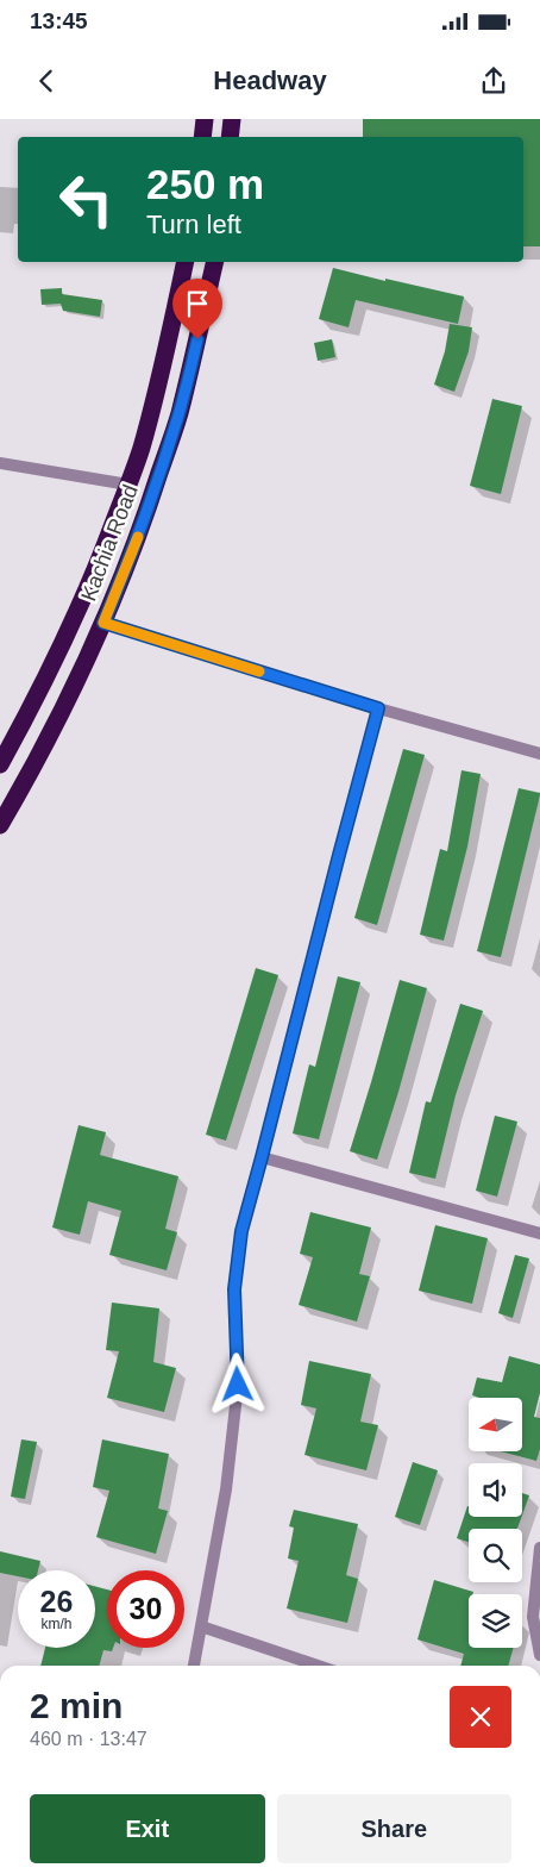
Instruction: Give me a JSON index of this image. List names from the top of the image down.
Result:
{
  "streets": {
    "highway": ["Kachia Road"]
  },
  "north": "left",
  "page": {
    "status": "13:45",
    "header": "Headway",
    "turn": ["250 m", "Turn left"],
    "speed": "26 km/h",
    "limit": "30",
    "heading": ["2 min", "460 m · 13:47"],
    "buttons": ["Exit", "Share"]
  }
}
